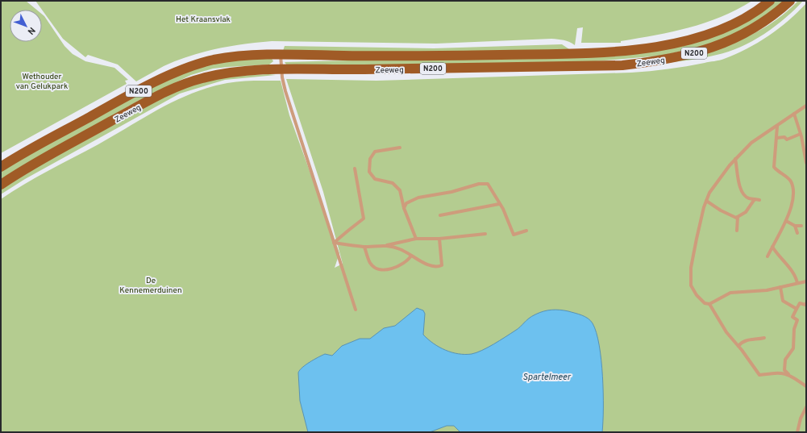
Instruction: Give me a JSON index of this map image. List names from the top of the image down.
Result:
{
  "streets": {
    "main road": ["N200", "Zeeweg"]
  },
  "water": ["Spartelmeer"],
  "parks": ["Het Kraansvlak", "Wethouder van Gelukpark", "De Kennemerduinen"],
  "north": "bottom right"
}
